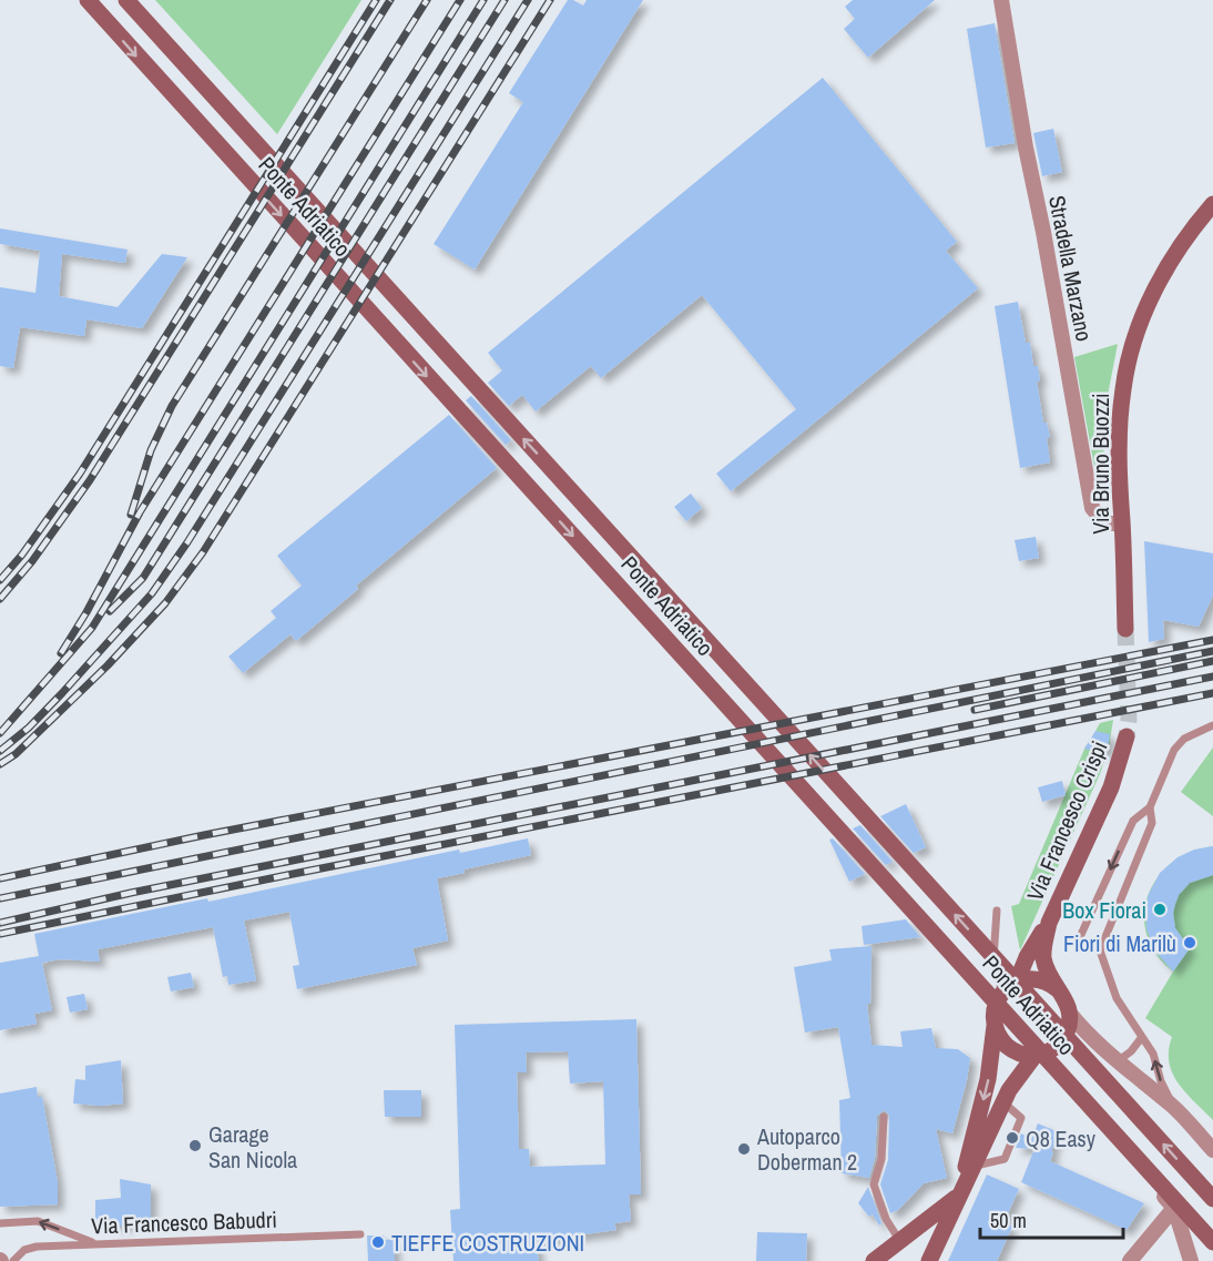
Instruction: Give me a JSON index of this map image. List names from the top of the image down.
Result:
{
  "streets": {
    "main road": ["Ponte Adriatico", "Via Bruno Buozzi", "Via Francesco Crispi"],
    "street": ["Stradella Marzano"],
    "lane": ["Via Francesco Babudri"]
  },
  "crossings": [
    ["Stradella Marzano", "Via Bruno Buozzi"]
  ],
  "places": [
    "Box Fiorai",
    "Fiori di Marilù",
    "Q8 Easy",
    "Garage San Nicola",
    "Autoparco Doberman 2",
    "TIEFFE COSTRUZIONI"
  ],
  "scale_bar": "50 m"
}
